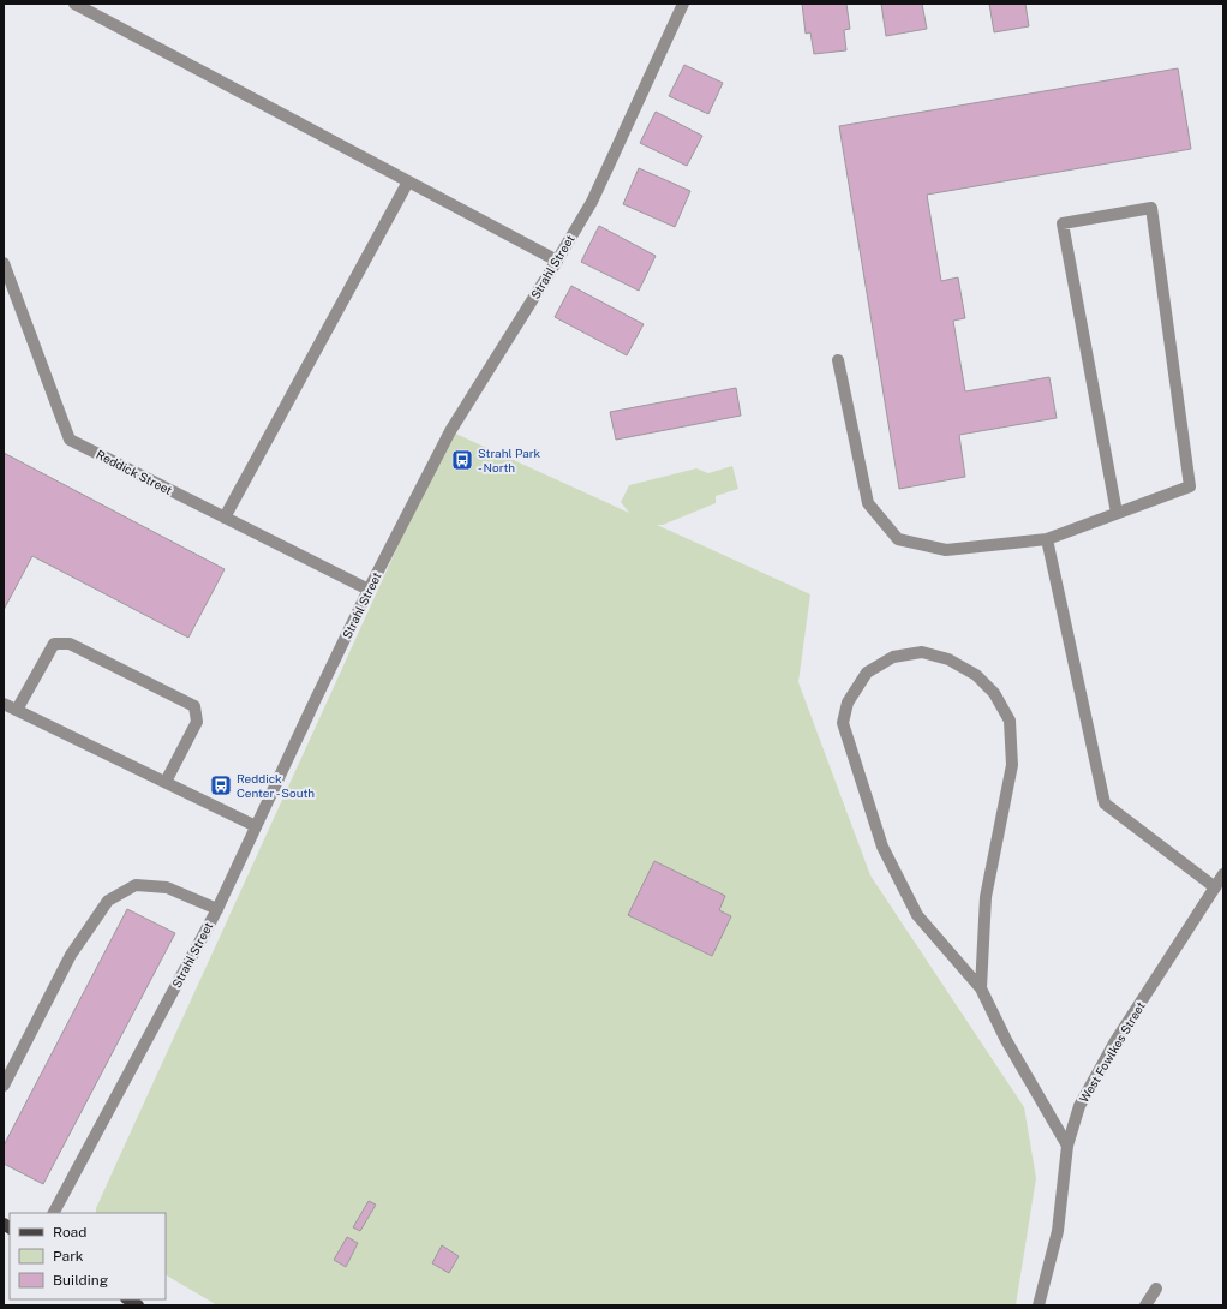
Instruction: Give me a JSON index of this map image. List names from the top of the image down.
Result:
{
  "streets": {
    "street": ["Strahl Street", "Reddick Street", "West Fowlkes Street"]
  },
  "crossings": [
    ["Strahl Street", "Reddick Street"]
  ],
  "places": {
    "bus stop": ["Strahl Park - North", "Reddick Center - South"]
  },
  "legend": ["Road", "Park", "Building"]
}
